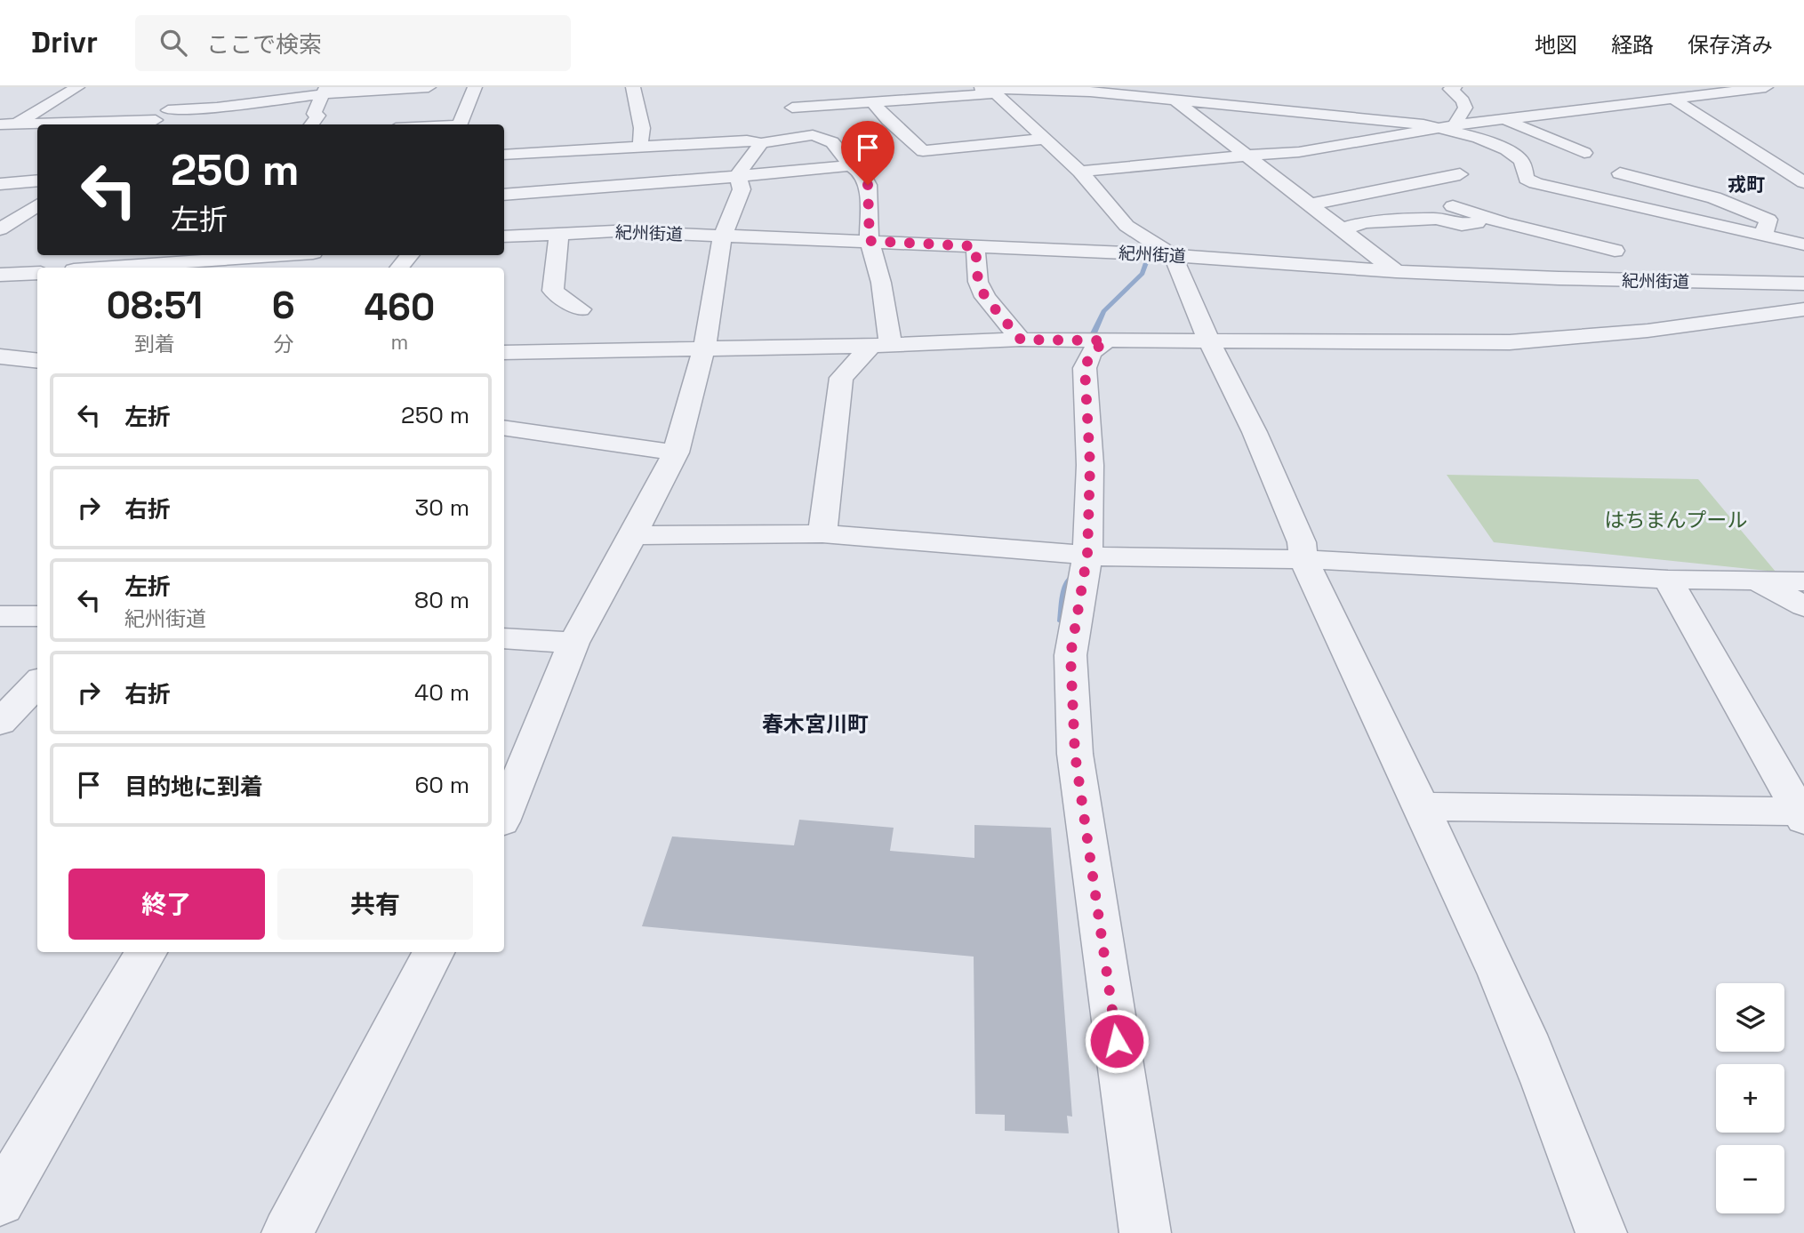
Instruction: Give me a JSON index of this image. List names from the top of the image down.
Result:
{
  "streets": {
    "street": ["紀州街道"]
  },
  "districts": ["戎町", "春木宮川町"],
  "parks": ["はちまんプール"],
  "page": {
    "header": "Drivr",
    "search": "ここで検索",
    "nav": ["地図", "経路", "保存済み"],
    "turn": ["250 m", "左折"],
    "eta": [
      "08:51",
      "到着",
      "6",
      "分",
      "460",
      "m"
    ],
    "list": [
      {
        "name": "左折",
        "value": "250 m"
      },
      {
        "name": "右折",
        "value": "30 m"
      },
      {
        "name": "左折",
        "note": "紀州街道",
        "value": "80 m"
      },
      {
        "name": "右折",
        "value": "40 m"
      },
      {
        "name": "目的地に到着",
        "value": "60 m"
      }
    ],
    "buttons": ["終了", "共有"],
    "map_buttons": ["+", "−"]
  }
}
